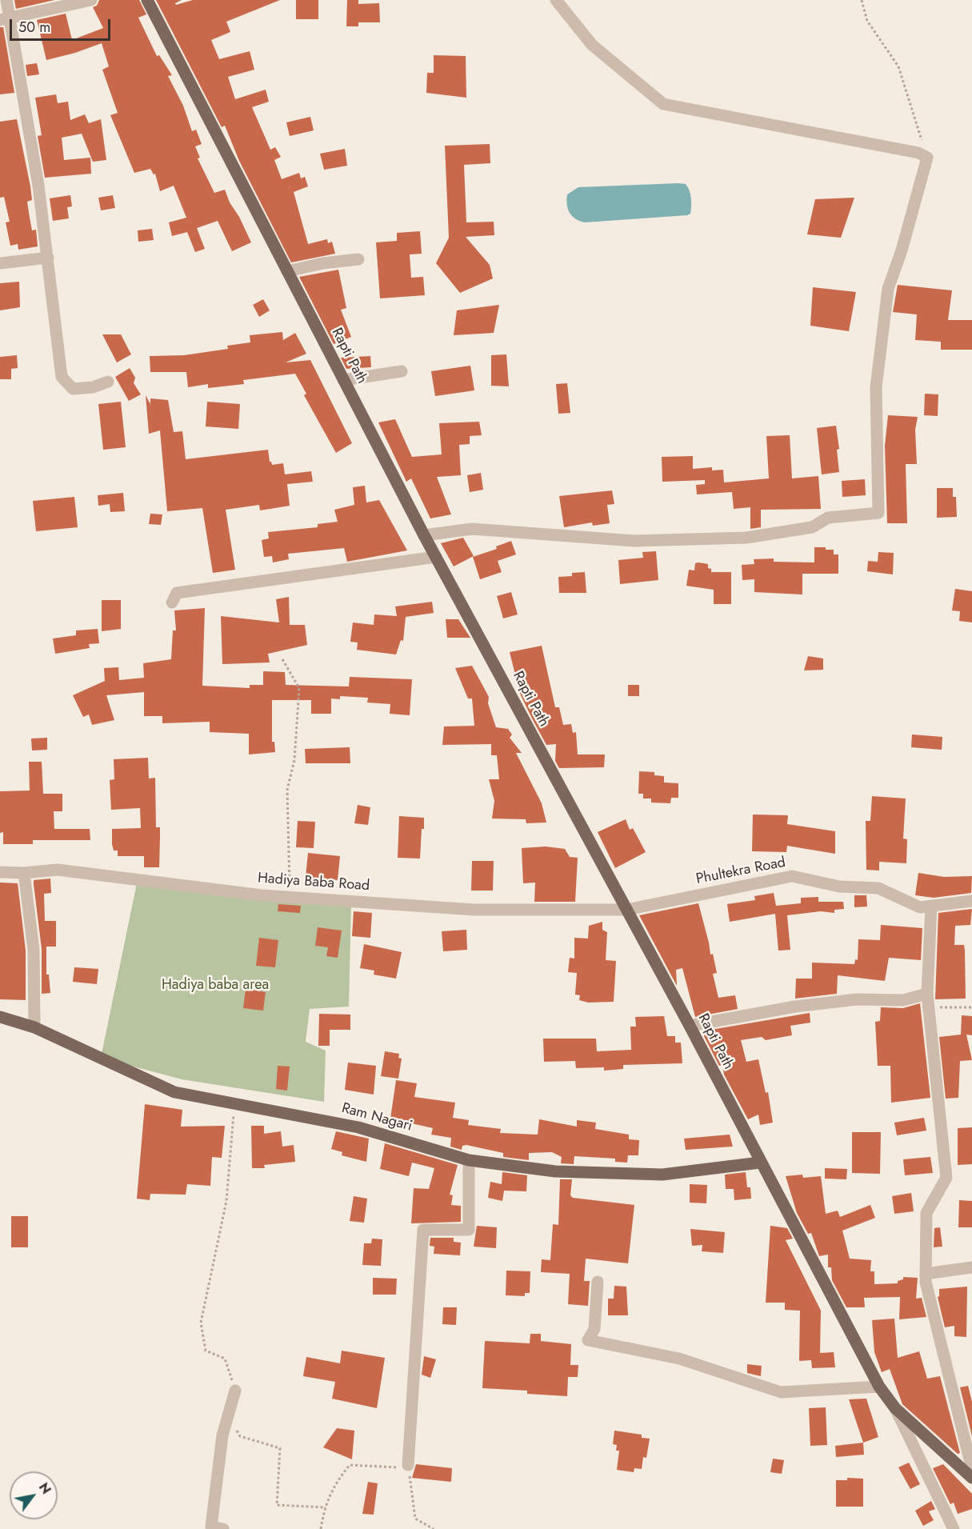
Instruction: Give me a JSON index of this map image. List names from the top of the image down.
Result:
{
  "streets": {
    "main road": ["Rapti Path", "Ram Nagari"],
    "street": ["Phultekra Road", "Hadiya Baba Road"]
  },
  "crossings": [
    ["Rapti Path", "Phultekra Road"],
    ["Rapti Path", "Hadiya Baba Road"],
    ["Rapti Path", "Ram Nagari"],
    ["Phultekra Road", "Hadiya Baba Road"]
  ],
  "parks": ["Hadiya baba area"],
  "scale_bar": "50 m",
  "north": "top right"
}
